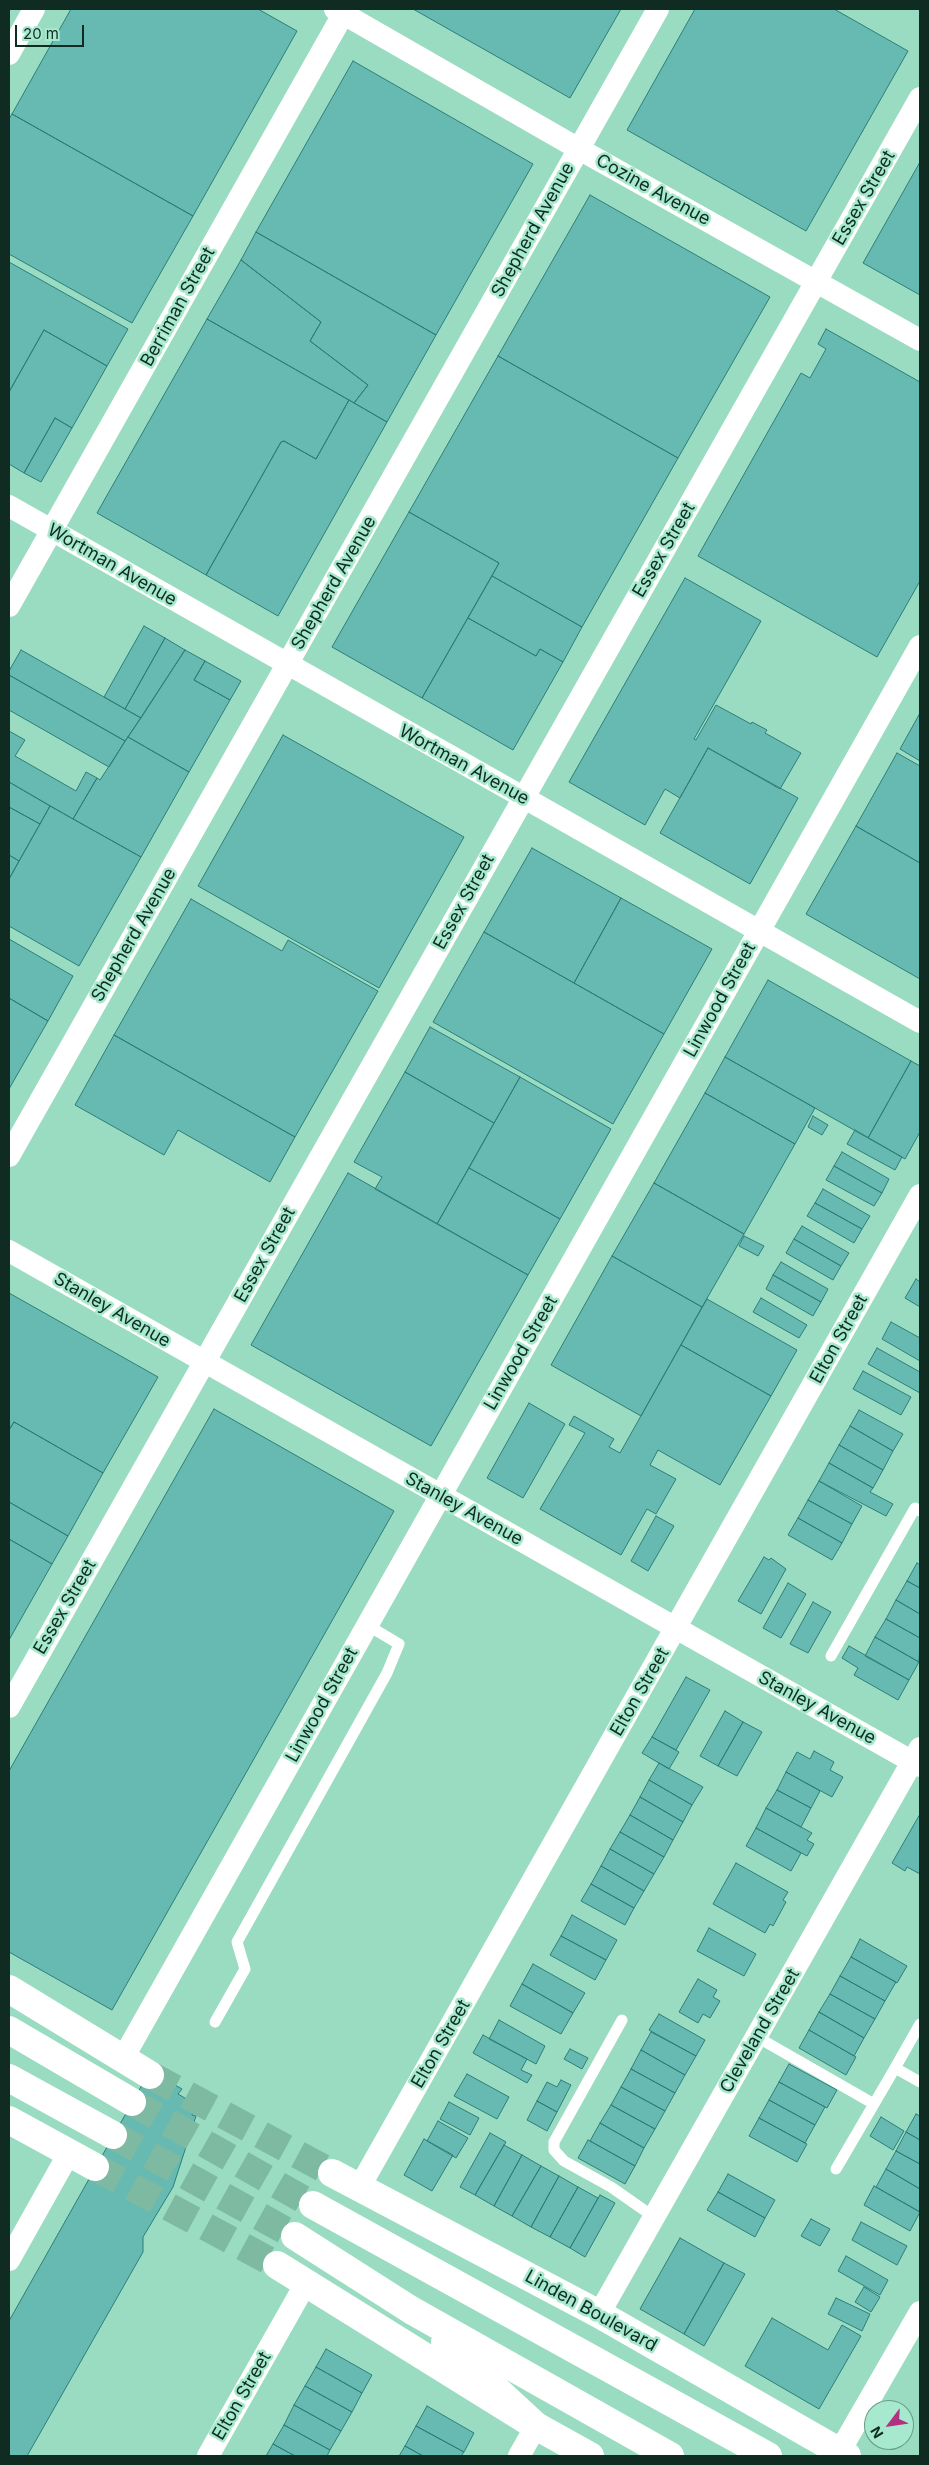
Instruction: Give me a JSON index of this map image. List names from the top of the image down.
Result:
{
  "streets": {
    "main road": ["Linden Boulevard"],
    "street": [
      "Cozine Avenue",
      "Essex Street",
      "Shepherd Avenue",
      "Berriman Street",
      "Wortman Avenue",
      "Linwood Street",
      "Stanley Avenue",
      "Elton Street",
      "Cleveland Street"
    ]
  },
  "crossings": [
    ["Cozine Avenue", "Essex Street"],
    ["Cozine Avenue", "Shepherd Avenue"],
    ["Cozine Avenue", "Berriman Street"],
    ["Essex Street", "Wortman Avenue"],
    ["Essex Street", "Stanley Avenue"],
    ["Shepherd Avenue", "Wortman Avenue"],
    ["Berriman Street", "Wortman Avenue"],
    ["Wortman Avenue", "Linwood Street"],
    ["Linwood Street", "Stanley Avenue"],
    ["Stanley Avenue", "Elton Street"],
    ["Stanley Avenue", "Cleveland Street"],
    ["Elton Street", "Linden Boulevard"],
    ["Cleveland Street", "Linden Boulevard"]
  ],
  "scale_bar": "20 m",
  "north": "bottom left"
}
